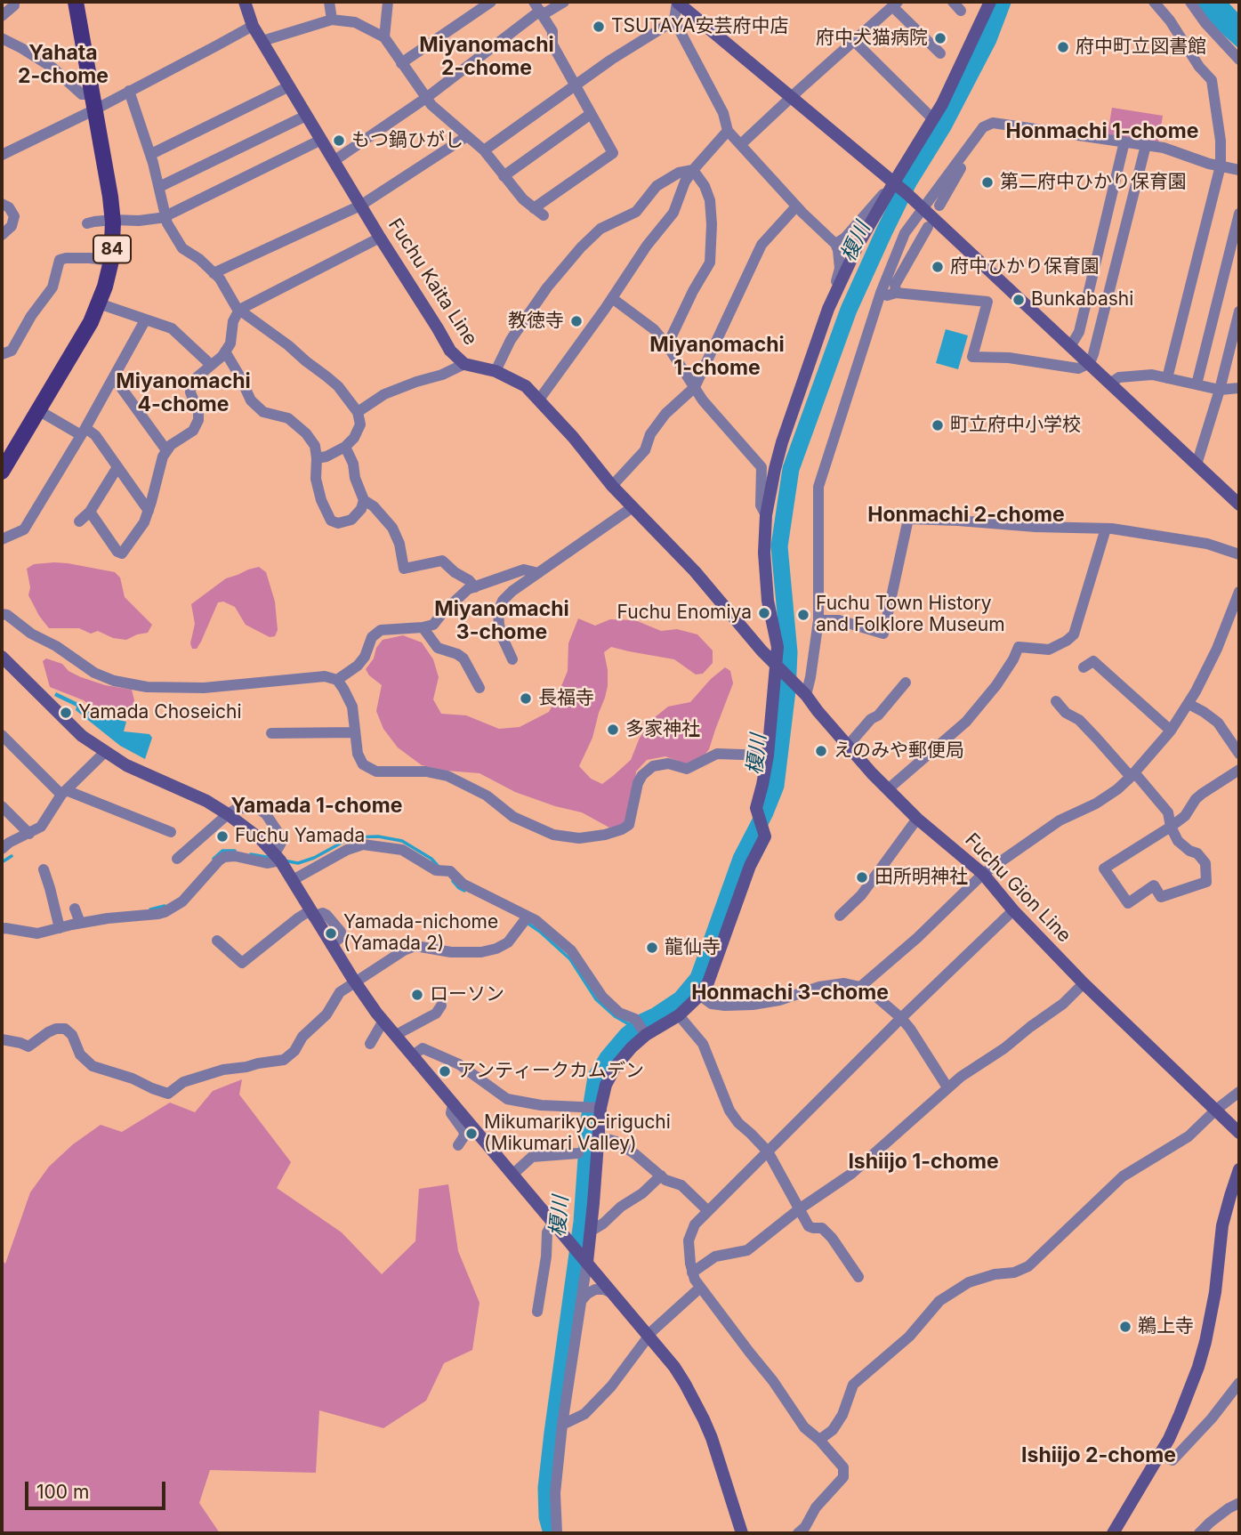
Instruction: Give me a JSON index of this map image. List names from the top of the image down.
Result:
{
  "streets": {
    "main road": ["84"],
    "street": ["Fuchu Kaita Line", "Fuchu Gion Line"]
  },
  "crossings": [
    ["Fuchu Kaita Line", "Fuchu Gion Line"]
  ],
  "districts": [
    "Miyanomachi 2-chome",
    "Yahata 2-chome",
    "Honmachi 1-chome",
    "Miyanomachi 1-chome",
    "Miyanomachi 4-chome",
    "Honmachi 2-chome",
    "Miyanomachi 3-chome",
    "Yamada 1-chome",
    "Honmachi 3-chome",
    "Ishiijo 1-chome",
    "Ishiijo 2-chome"
  ],
  "water": ["榎川"],
  "places": [
    "TSUTAYA安芸府中店",
    "府中犬猫病院",
    "府中町立図書館",
    "もつ鍋ひがし",
    "第二府中ひかり保育園",
    "府中ひかり保育園",
    "Bunkabashi",
    "教徳寺",
    "町立府中小学校",
    "Fuchu Enomiya",
    "Fuchu Town History and Folklore Museum",
    "長福寺",
    "Yamada Choseichi",
    "多家神社",
    "えのみや郵便局",
    "Fuchu Yamada",
    "田所明神社",
    "Yamada-nichome (Yamada 2)",
    "龍仙寺",
    "ローソン",
    "アンティークカムデン",
    "Mikumarikyo-iriguchi (Mikumari Valley)",
    "鵜上寺"
  ],
  "scale_bar": "100 m"
}
